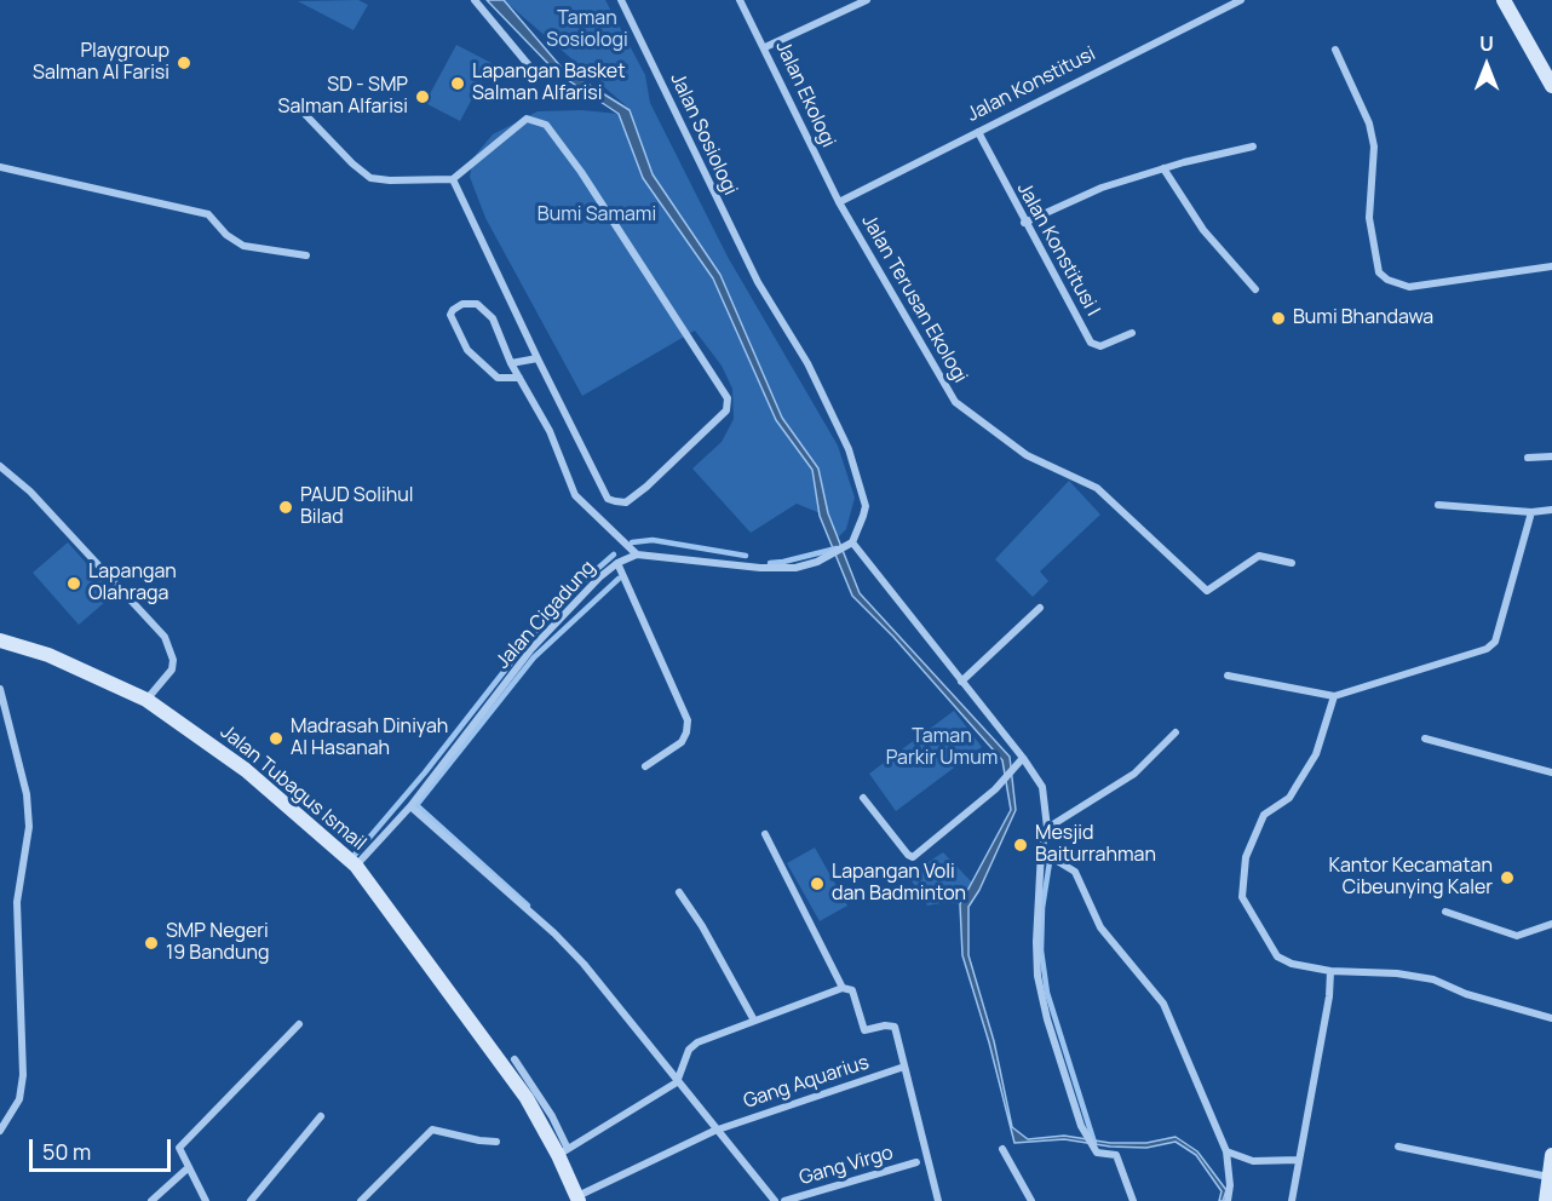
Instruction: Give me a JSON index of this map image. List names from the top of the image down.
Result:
{
  "streets": {
    "main road": ["Jalan Tubagus Ismail"],
    "street": [
      "Jalan Konstitusi",
      "Jalan Ekologi",
      "Jalan Sosiologi",
      "Jalan Konstitusi I",
      "Jalan Terusan Ekologi",
      "Jalan Cigadung",
      "Gang Aquarius",
      "Gang Virgo"
    ]
  },
  "crossings": [
    ["Jalan Konstitusi", "Jalan Ekologi"],
    ["Jalan Konstitusi", "Jalan Konstitusi I"],
    ["Jalan Konstitusi", "Jalan Terusan Ekologi"],
    ["Jalan Ekologi", "Jalan Terusan Ekologi"],
    ["Jalan Sosiologi", "Jalan Cigadung"],
    ["Jalan Cigadung", "Jalan Tubagus Ismail"],
    ["Jalan Tubagus Ismail", "Gang Aquarius"]
  ],
  "parks": ["Taman Sosiologi", "Bumi Samami", "Taman Parkir Umum"],
  "places": [
    "Playgroup Salman Al Farisi",
    "Lapangan Basket Salman Alfarisi",
    "SD - SMP Salman Alfarisi",
    "Bumi Bhandawa",
    "PAUD Solihul Bilad",
    "Lapangan Olahraga",
    "Madrasah Diniyah Al Hasanah",
    "Mesjid Baiturrahman",
    "Kantor Kecamatan Cibeunying Kaler",
    "Lapangan Voli dan Badminton",
    "SMP Negeri 19 Bandung"
  ],
  "scale_bar": "50 m",
  "north": "top"
}
